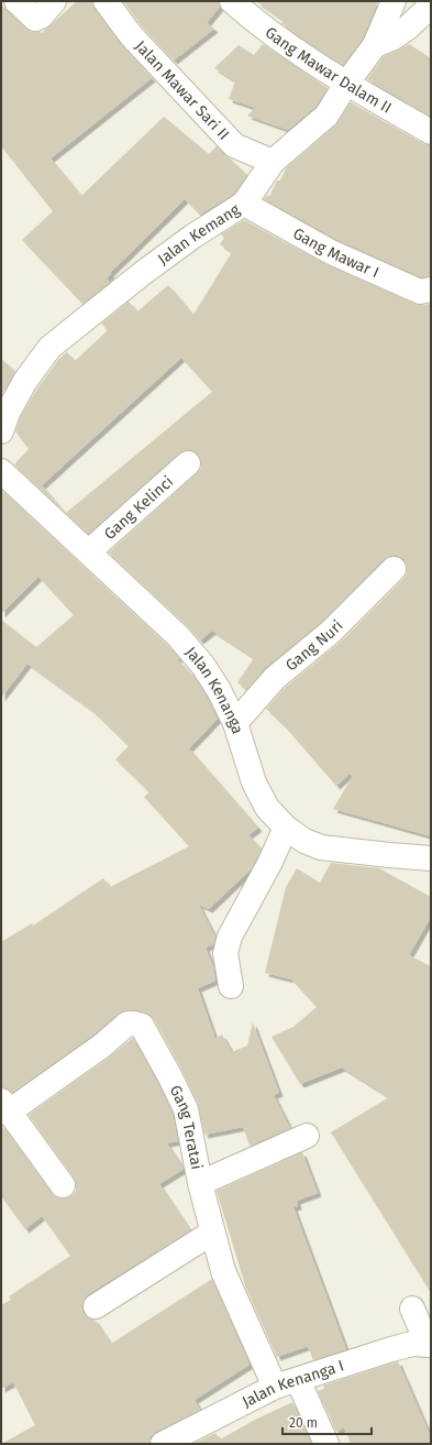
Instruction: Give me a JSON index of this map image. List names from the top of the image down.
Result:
{
  "streets": {
    "street": [
      "Gang Mawar Dalam II",
      "Jalan Mawar Sari II",
      "Jalan Kemang",
      "Gang Mawar I",
      "Gang Kelinci",
      "Gang Nuri",
      "Jalan Kenanga",
      "Gang Teratai",
      "Jalan Kenanga I"
    ]
  },
  "crossings": [
    ["Gang Mawar Dalam II", "Jalan Kemang"],
    ["Jalan Mawar Sari II", "Jalan Kemang"],
    ["Jalan Kemang", "Gang Mawar I"],
    ["Gang Kelinci", "Jalan Kenanga"],
    ["Gang Nuri", "Jalan Kenanga"],
    ["Gang Teratai", "Jalan Kenanga I"]
  ],
  "scale_bar": "20 m"
}
